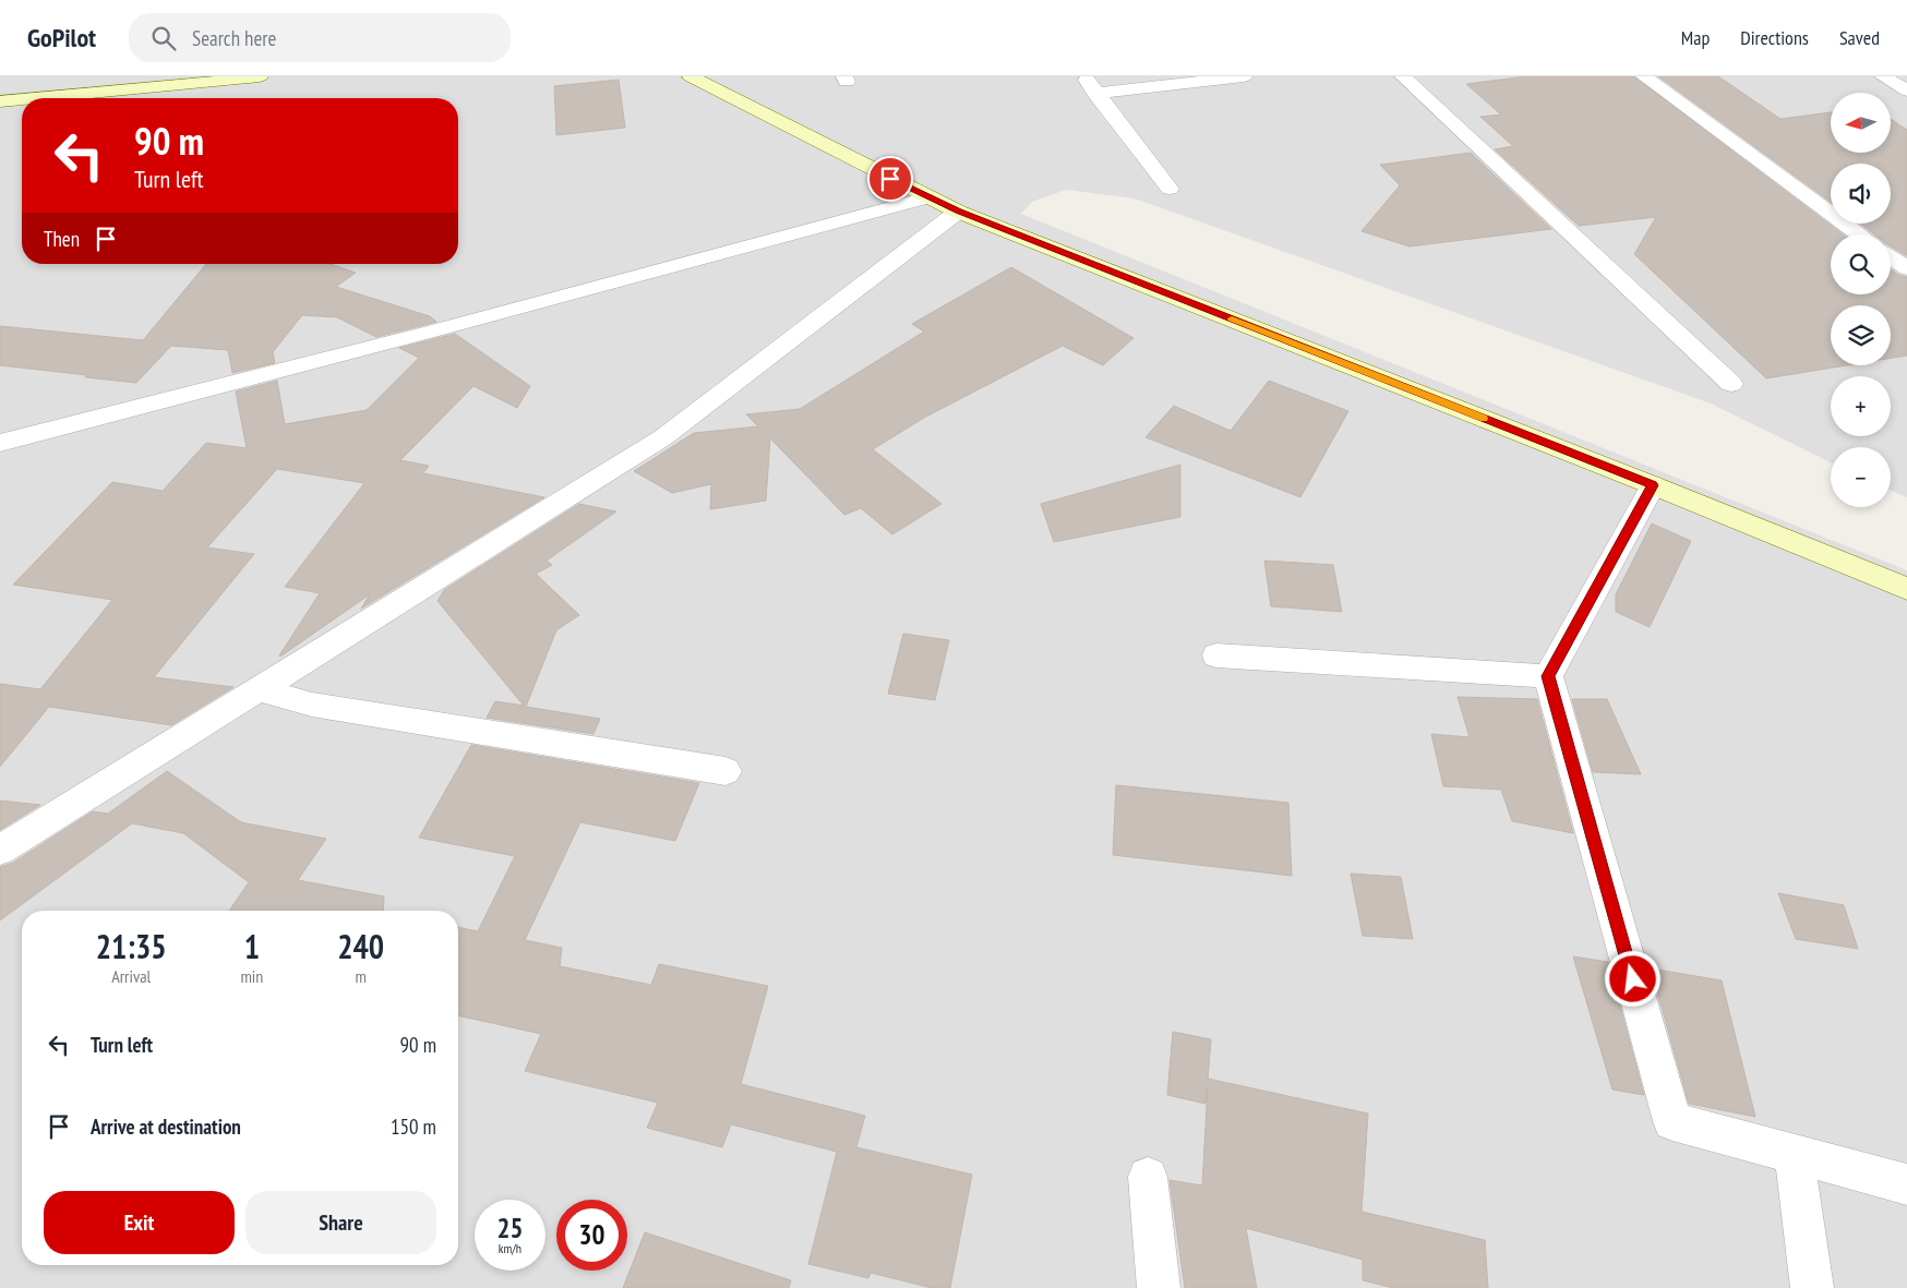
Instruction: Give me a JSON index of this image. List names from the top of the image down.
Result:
{
  "north": "left",
  "page": {
    "header": "GoPilot",
    "search": "Search here",
    "nav": ["Map", "Directions", "Saved"],
    "map_buttons": ["+", "−"],
    "turn": ["90 m", "Turn left"],
    "then": "Then",
    "eta": [
      "21:35",
      "Arrival",
      "1",
      "min",
      "240",
      "m"
    ],
    "list": [
      {
        "name": "Turn left",
        "value": "90 m"
      },
      {
        "name": "Arrive at destination",
        "value": "150 m"
      }
    ],
    "buttons": ["Exit", "Share"],
    "speed": "25 km/h",
    "limit": "30"
  }
}
